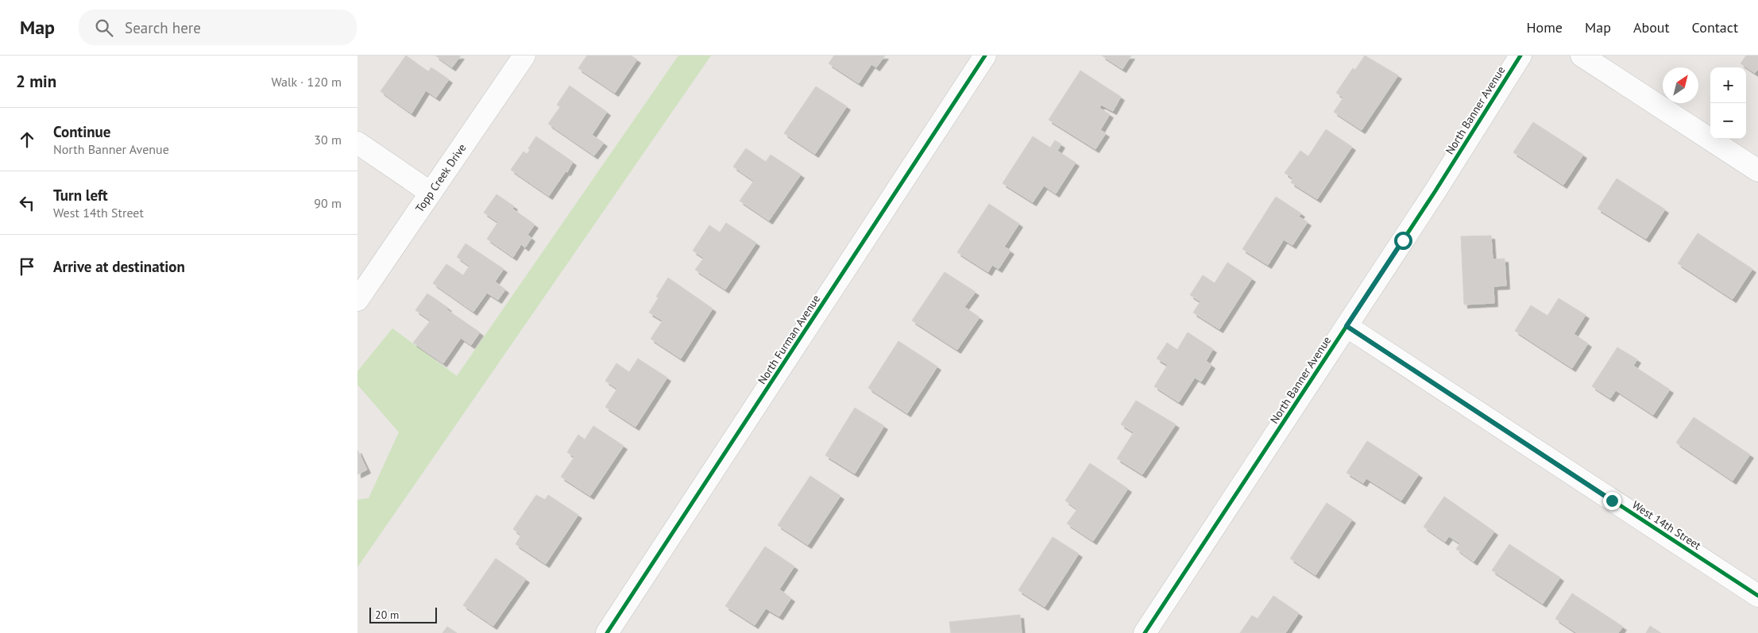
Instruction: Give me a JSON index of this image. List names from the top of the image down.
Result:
{
  "streets": {
    "street": [
      "North Banner Avenue",
      "Topp Creek Drive",
      "North Furman Avenue",
      "West 14th Street"
    ]
  },
  "crossings": [
    ["North Banner Avenue", "West 14th Street"]
  ],
  "scale_bar": "20 m",
  "north": "top right",
  "page": {
    "header": "Map",
    "search": "Search here",
    "nav": [
      "Home",
      "Map",
      "About",
      "Contact"
    ],
    "heading": ["2 min", "Walk · 120 m"],
    "map_buttons": ["+", "−"],
    "list": [
      ["Continue", "North Banner Avenue", "30 m"],
      ["Turn left", "West 14th Street", "90 m"],
      "Arrive at destination"
    ],
    "scale": "20 m"
  }
}
